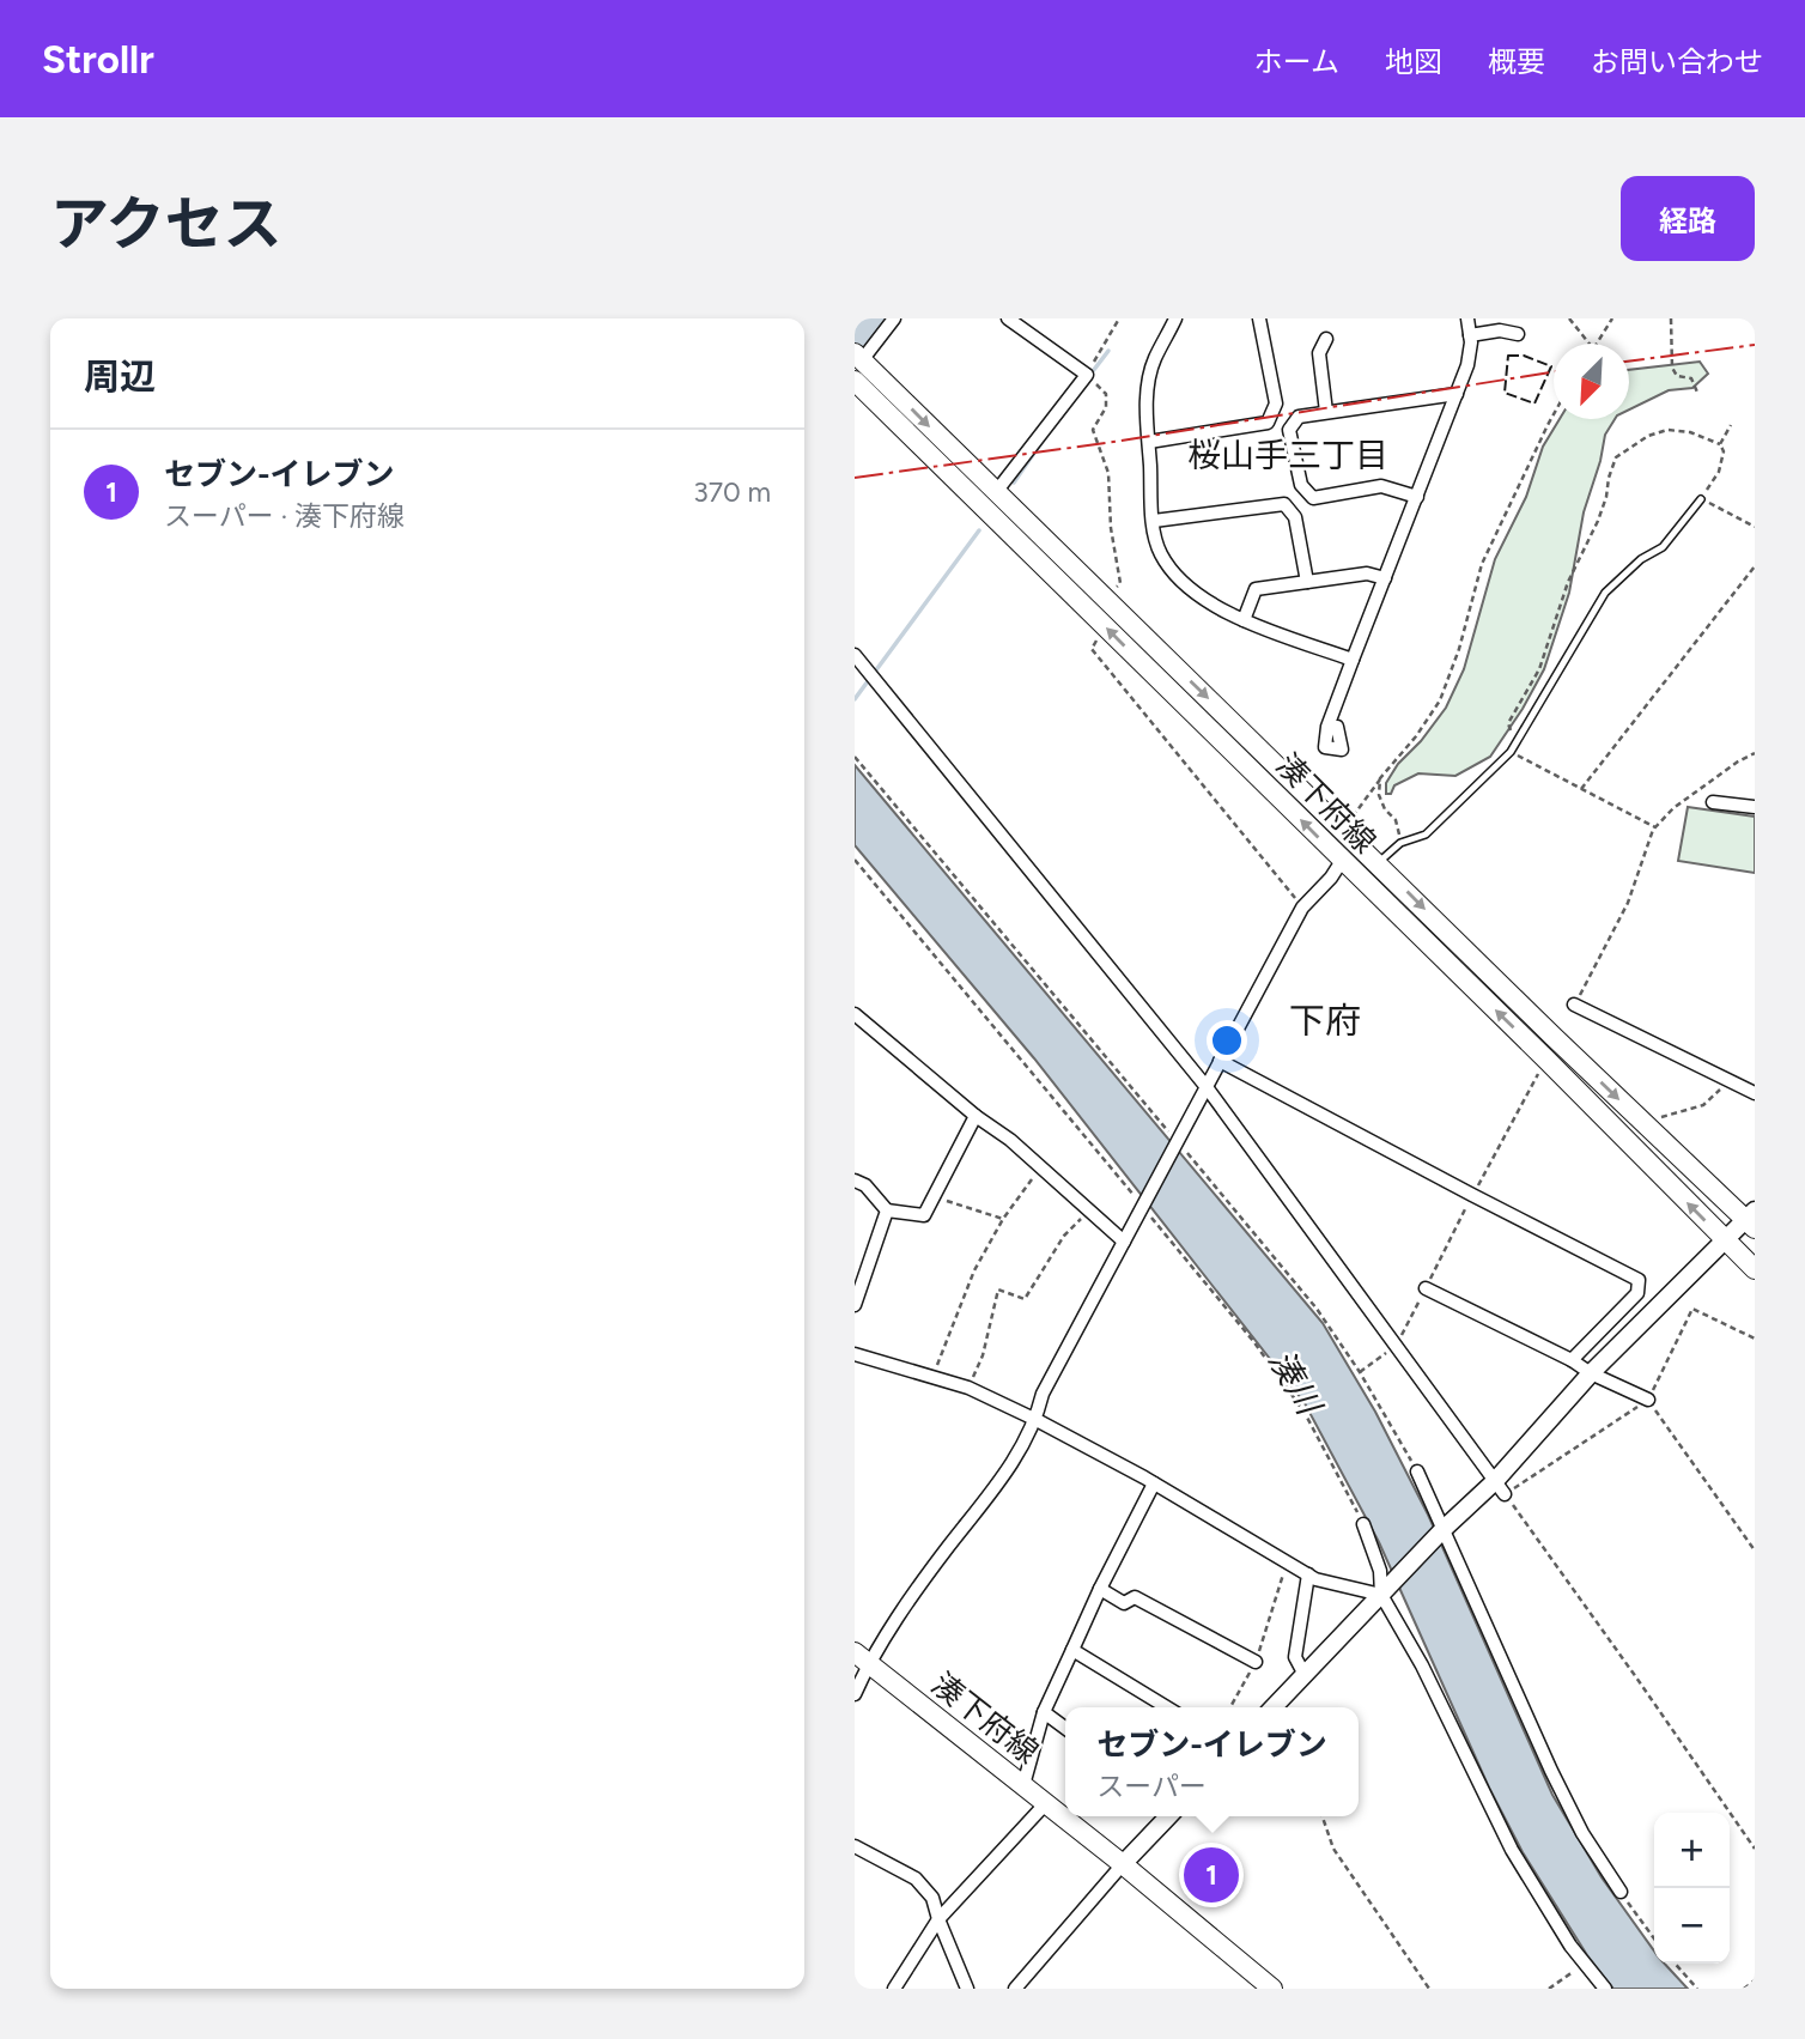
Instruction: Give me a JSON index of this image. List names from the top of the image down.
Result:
{
  "streets": {
    "main road": ["湊下府線"]
  },
  "districts": ["桜山手三丁目", "下府"],
  "water": ["湊川"],
  "north": "bottom left",
  "page": {
    "header": "Strollr",
    "nav": [
      "ホーム",
      "地図",
      "概要",
      "お問い合わせ"
    ],
    "title": "アクセス",
    "buttons": "経路",
    "heading": "周辺",
    "list": [
      {
        "mark": "1",
        "name": "セブン-イレブン",
        "note": "スーパー · 湊下府線",
        "value": "370 m"
      }
    ],
    "popup": ["セブン-イレブン", "スーパー"],
    "map_buttons": ["+", "−"],
    "pins": "1"
  }
}
